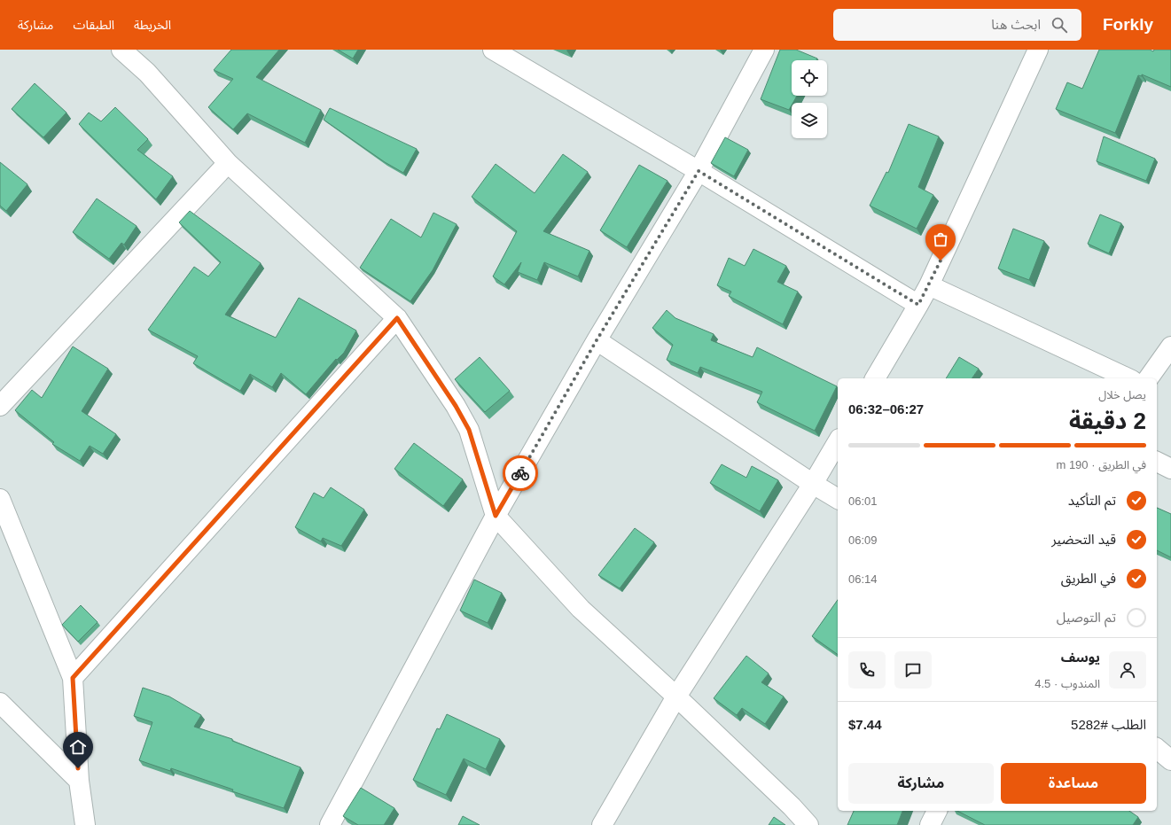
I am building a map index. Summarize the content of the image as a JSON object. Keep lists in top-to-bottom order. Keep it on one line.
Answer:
{"page":{"header":"Forkly","search":"ابحث هنا","nav":["الخريطة","الطبقات","مشاركة"],"heading":["2 دقيقة","يصل خلال","06:27–06:32"],"panel":["يوسف","المندوب · 4.5","الطلب #5282","$7.44"],"bar":"في الطريق · 190 m","list":[["تم التأكيد","06:01"],["قيد التحضير","06:09"],["في الطريق","06:14"],"تم التوصيل"],"buttons":["مساعدة","مشاركة"]}}
